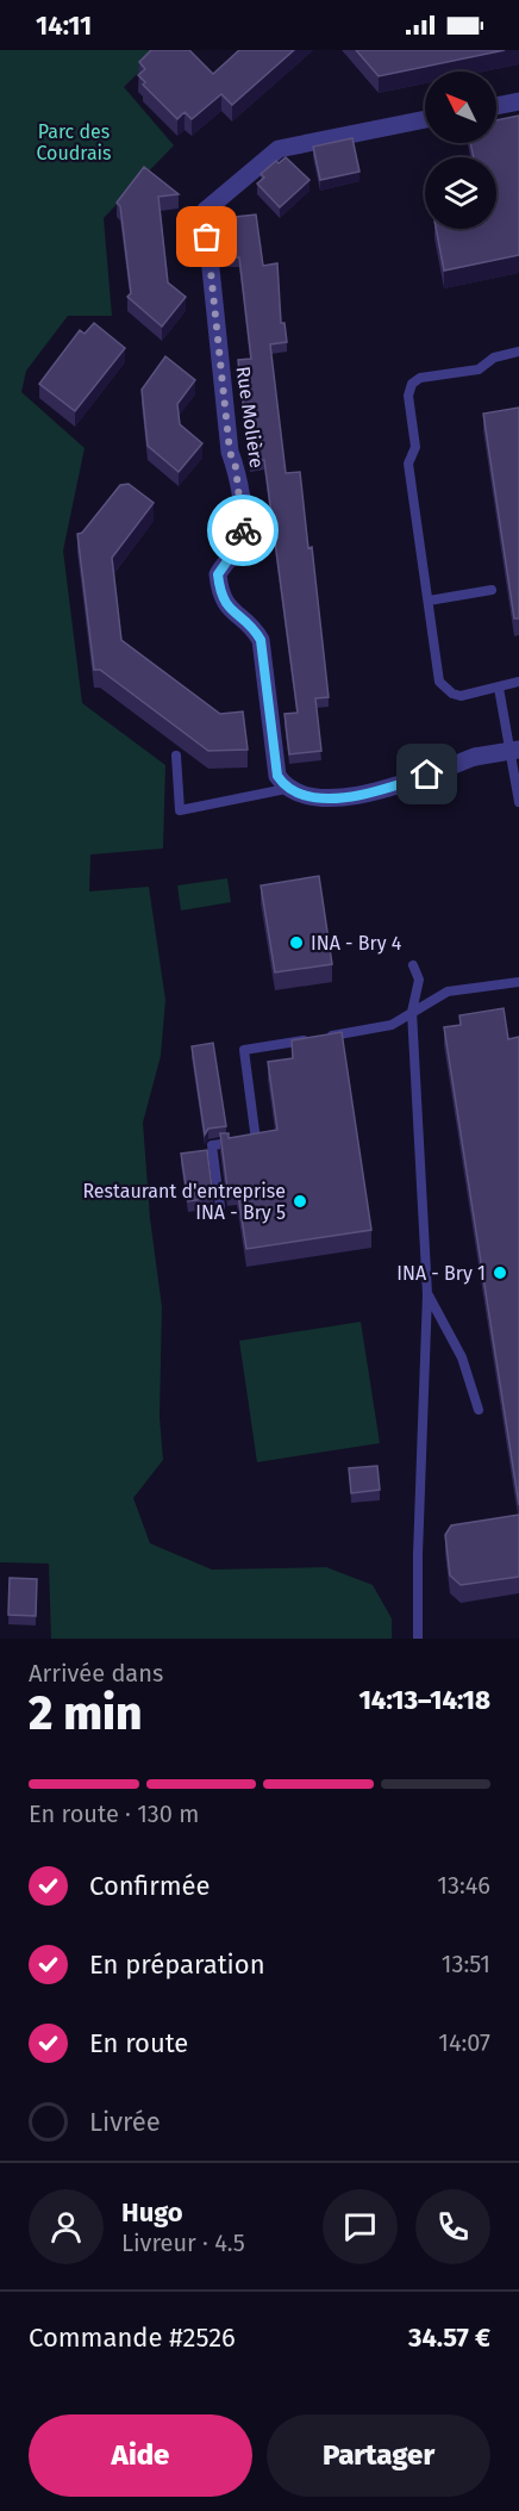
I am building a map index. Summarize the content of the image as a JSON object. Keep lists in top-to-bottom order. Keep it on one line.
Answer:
{"streets":{"street":["Rue Molière"]},"parks":["Parc des Coudrais"],"places":["INA - Bry 4","Restaurant d'entreprise INA - Bry 5","INA - Bry 1"],"north":"top left","page":{"status":"14:11","heading":["2 min","Arrivée dans","14:13–14:18"],"panel":["Hugo","Livreur · 4.5","Commande #2526","34.57 €"],"bar":"En route · 130 m","list":[["Confirmée","13:46"],["En préparation","13:51"],["En route","14:07"],"Livrée"],"buttons":["Aide","Partager"]}}
